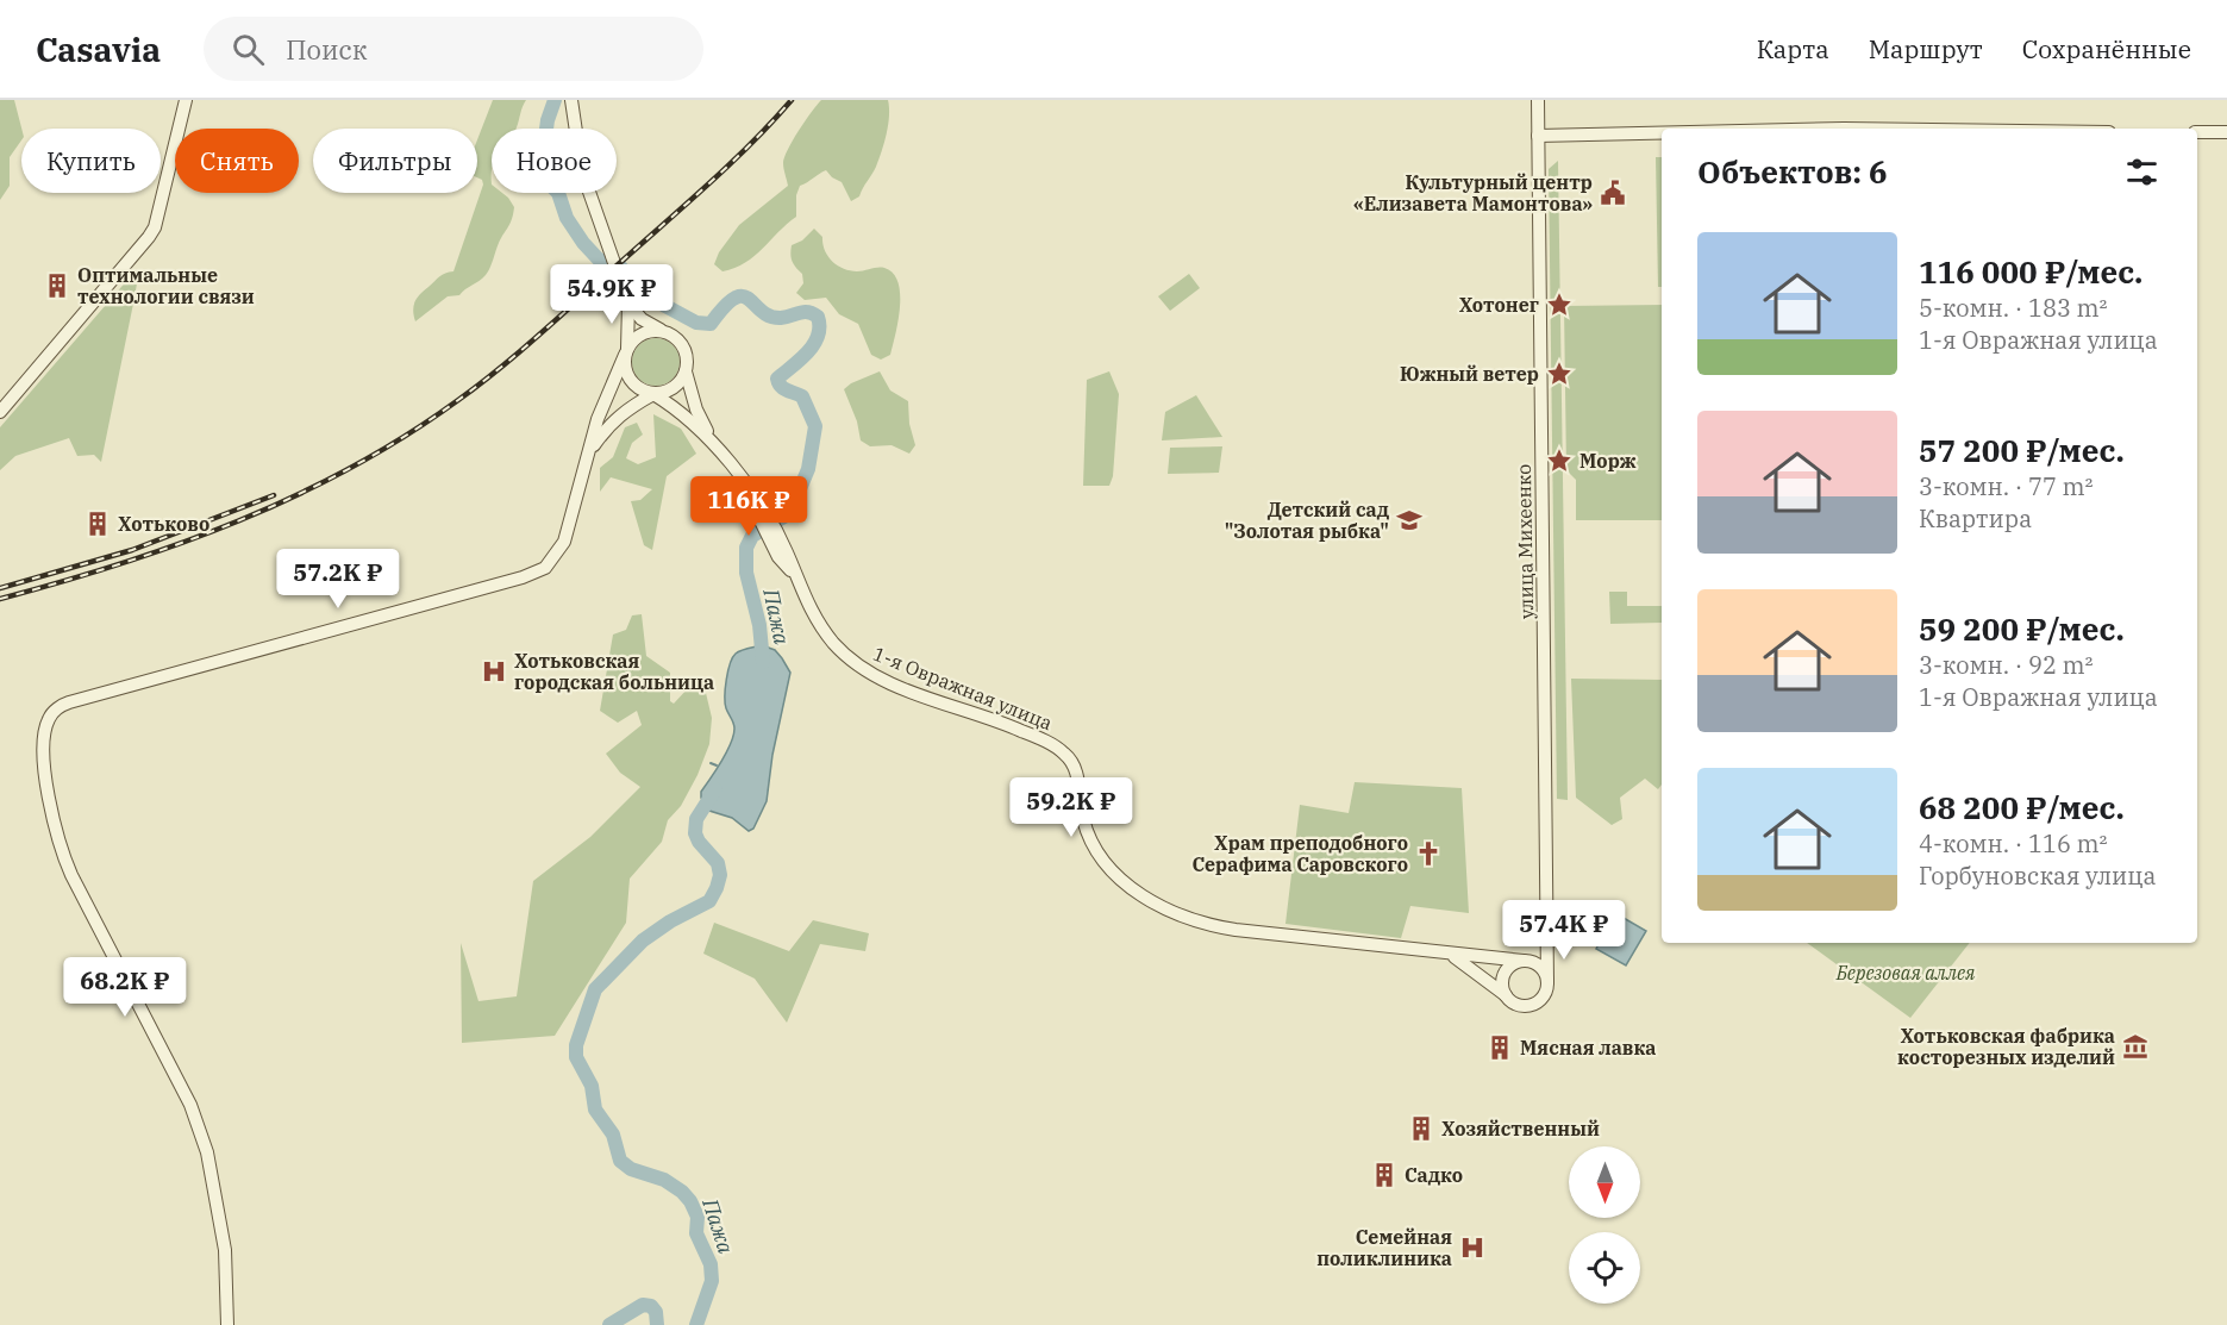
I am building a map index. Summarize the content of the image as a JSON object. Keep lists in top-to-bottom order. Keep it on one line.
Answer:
{"streets":{"street":["улица Михеенко","1-я Овражная улица"]},"water":["Пажа"],"parks":["Березовая аллея"],"places":{"public building":["Культурный центр «Елизавета Мамонтова»"],"building":["Оптимальные технологии связи","Хотьково","Мясная лавка","Хозяйственный","Садко"],"place":["Хотонег","Южный ветер","Морж"],"school or university":["Детский сад \"Золотая рыбка\""],"hospital":["Хотьковская городская больница","Семейная поликлиника"],"church":["Храм преподобного Серафима Саровского"],"museum":["Хотьковская фабрика косторезных изделий"]},"north":"bottom","page":{"header":"Casavia","search":"Поиск","nav":["Карта","Маршрут","Сохранённые"],"chip":["Купить","Снять","Фильтры","Новое"],"heading":"Объектов: 6","list":[{"name":"116 000 ₽/мес.","note":"5-комн. · 183 m² · 1-я Овражная улица"},{"name":"57 200 ₽/мес.","note":"3-комн. · 77 m² · Квартира"},{"name":"59 200 ₽/мес.","note":"3-комн. · 92 m² · 1-я Овражная улица"},{"name":"68 200 ₽/мес.","note":"4-комн. · 116 m² · Горбуновская улица"}],"price":["54.9K ₽","116K ₽","57.2K ₽","59.2K ₽","57.4K ₽","68.2K ₽"]}}
